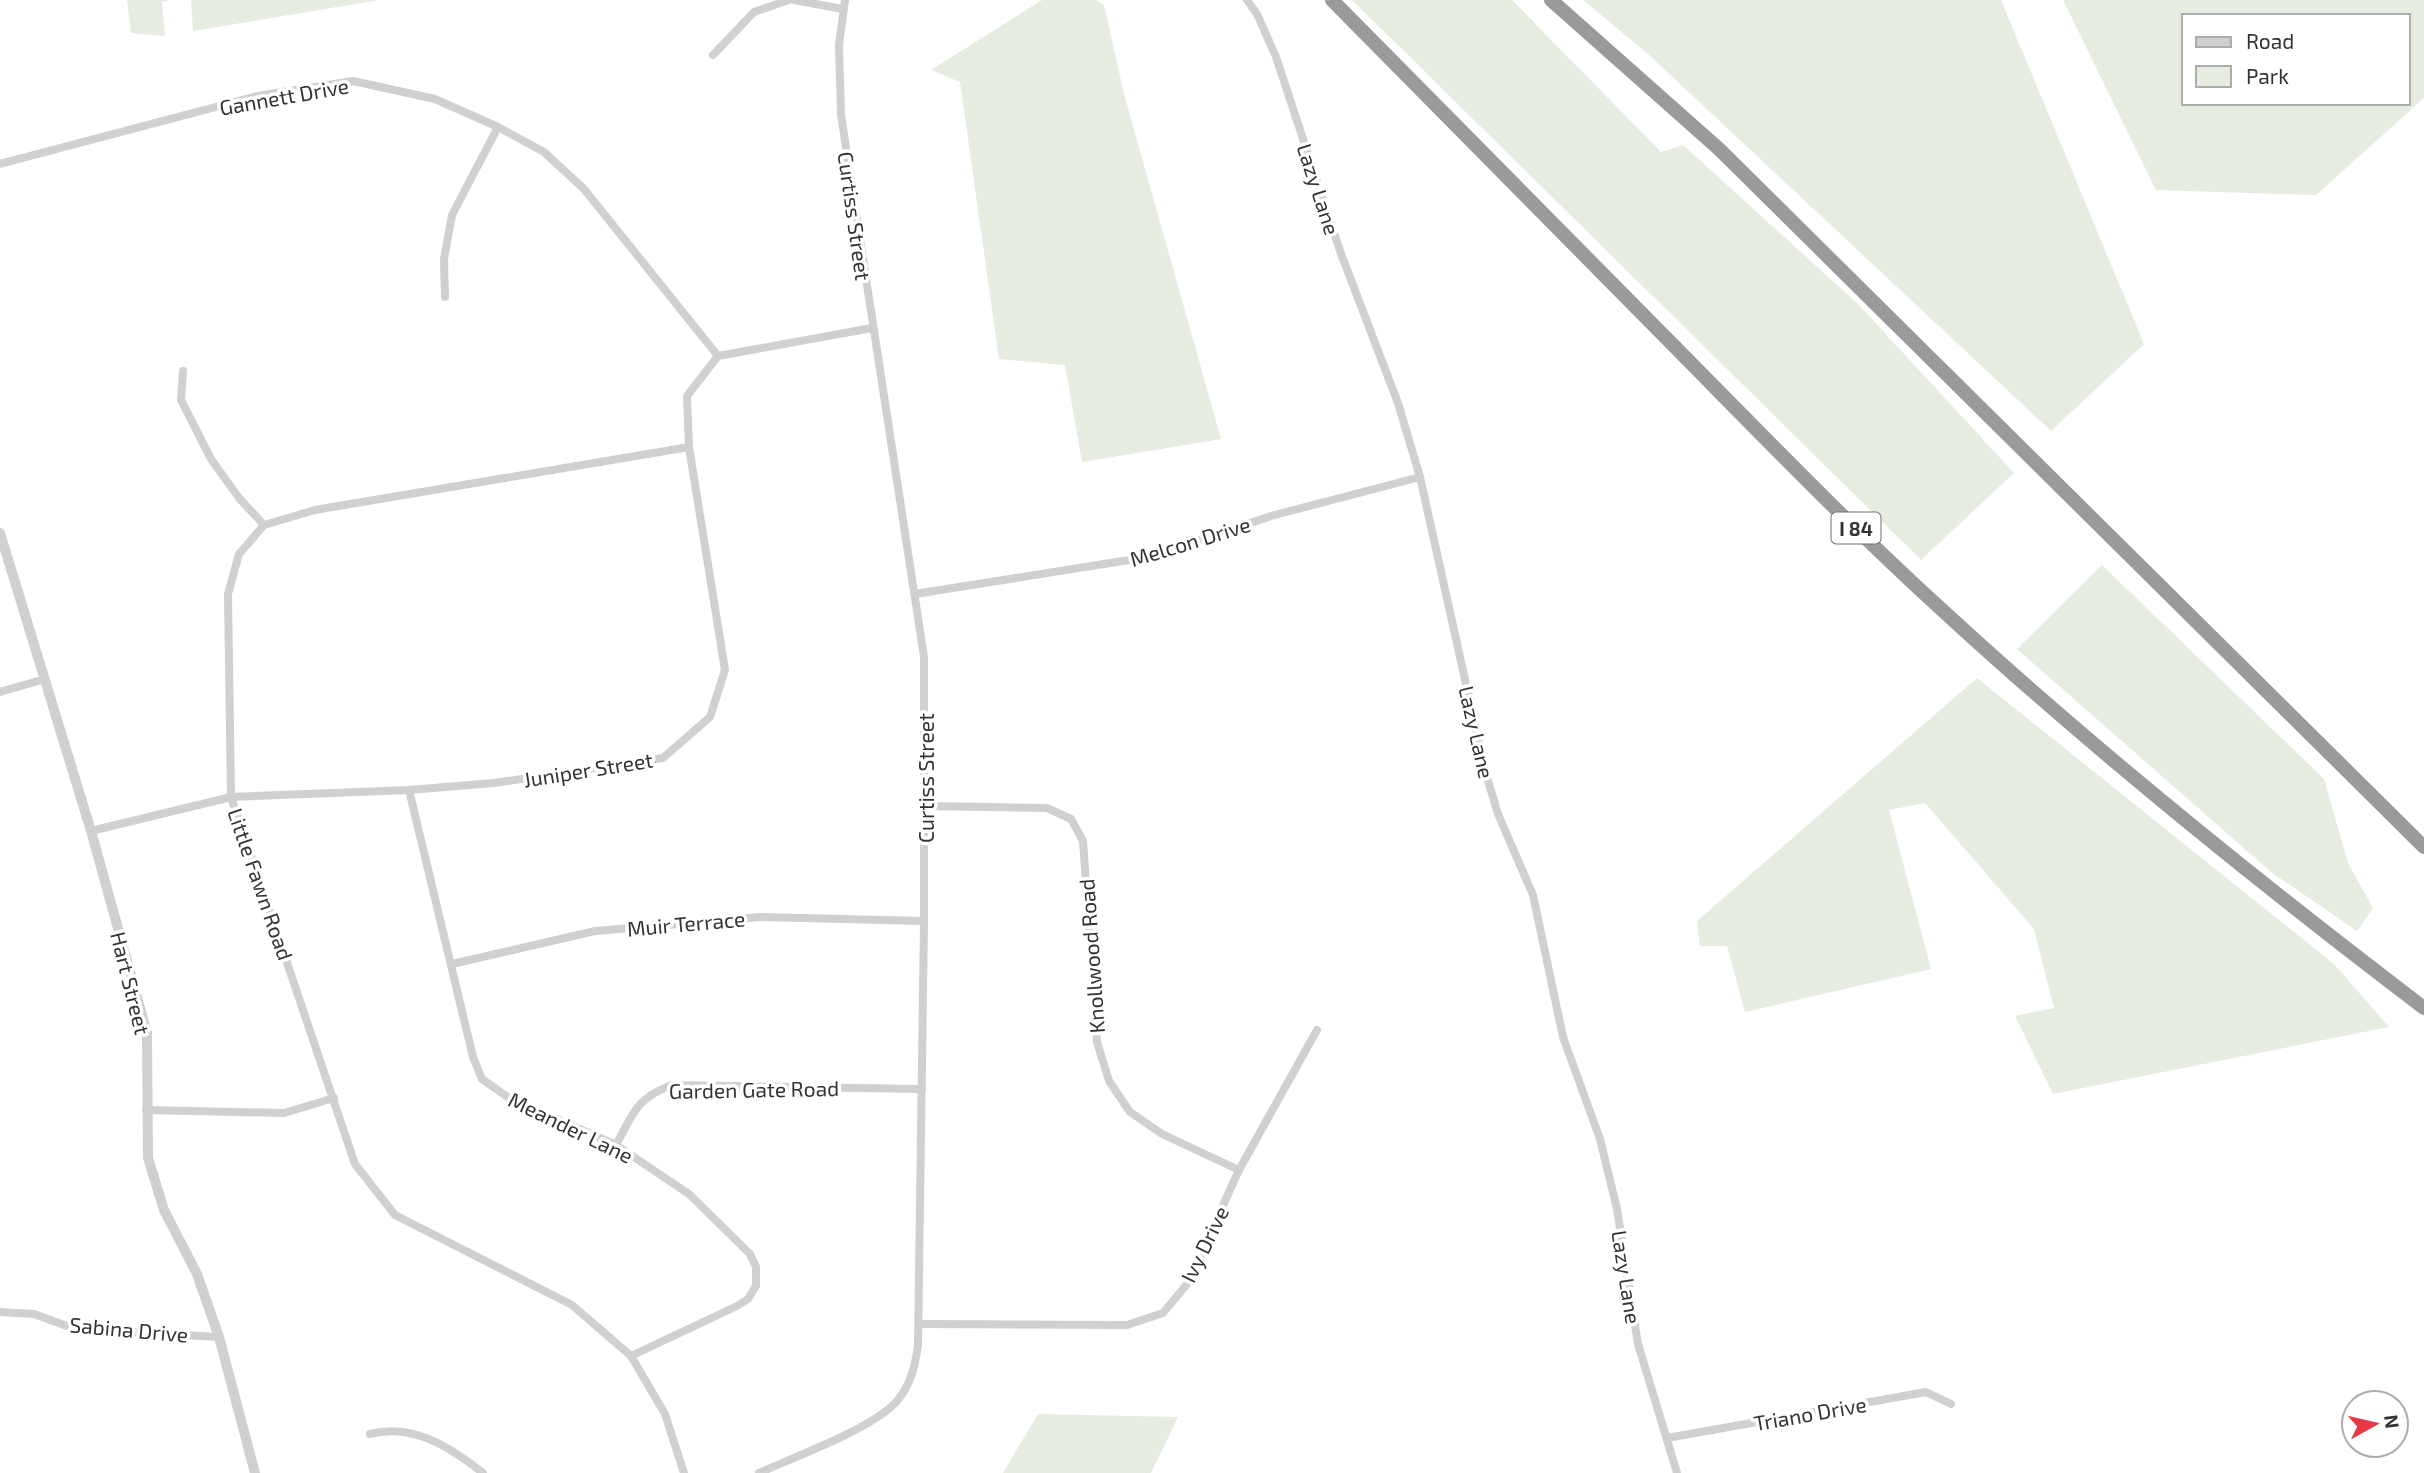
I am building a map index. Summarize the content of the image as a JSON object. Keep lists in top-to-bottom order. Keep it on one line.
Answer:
{"streets":{"highway":["I 84"],"street":["Gannett Drive","Lazy Lane","Curtiss Street","Melcon Drive","Juniper Street","Little Fawn Road","Muir Terrace","Knollwood Road","Hart Street","Garden Gate Road","Meander Lane","Ivy Drive","Sabina Drive","Triano Drive"]},"crossings":[["Gannett Drive","Juniper Street"],["Lazy Lane","Melcon Drive"],["Lazy Lane","Triano Drive"],["Curtiss Street","Melcon Drive"],["Curtiss Street","Muir Terrace"],["Curtiss Street","Knollwood Road"],["Curtiss Street","Garden Gate Road"],["Curtiss Street","Ivy Drive"],["Juniper Street","Little Fawn Road"],["Juniper Street","Hart Street"],["Juniper Street","Meander Lane"],["Little Fawn Road","Meander Lane"],["Muir Terrace","Meander Lane"],["Knollwood Road","Ivy Drive"],["Hart Street","Sabina Drive"],["Garden Gate Road","Meander Lane"]],"legend":["Road","Park"],"north":"right"}
